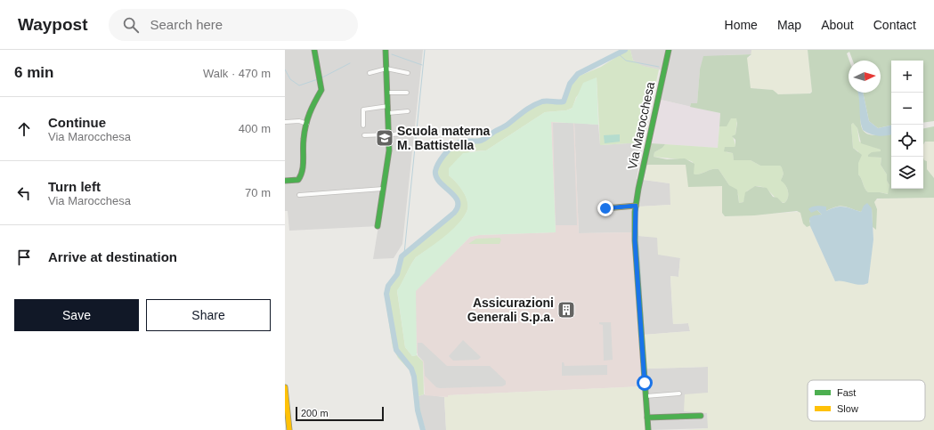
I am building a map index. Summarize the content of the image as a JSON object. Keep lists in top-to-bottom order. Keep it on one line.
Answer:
{"streets":{"street":["Via Marocchesa"]},"places":{"school or university":["Scuola materna M. Battistella"],"building":["Assicurazioni Generali S.p.a."]},"legend":["Fast","Slow"],"scale_bar":"200 m","north":"right","page":{"header":"Waypost","search":"Search here","nav":["Home","Map","About","Contact"],"heading":["6 min","Walk · 470 m"],"map_buttons":["+","−"],"list":[["Continue","Via Marocchesa","400 m"],["Turn left","Via Marocchesa","70 m"],"Arrive at destination"],"buttons":["Save","Share"],"scale":"200 m"}}
